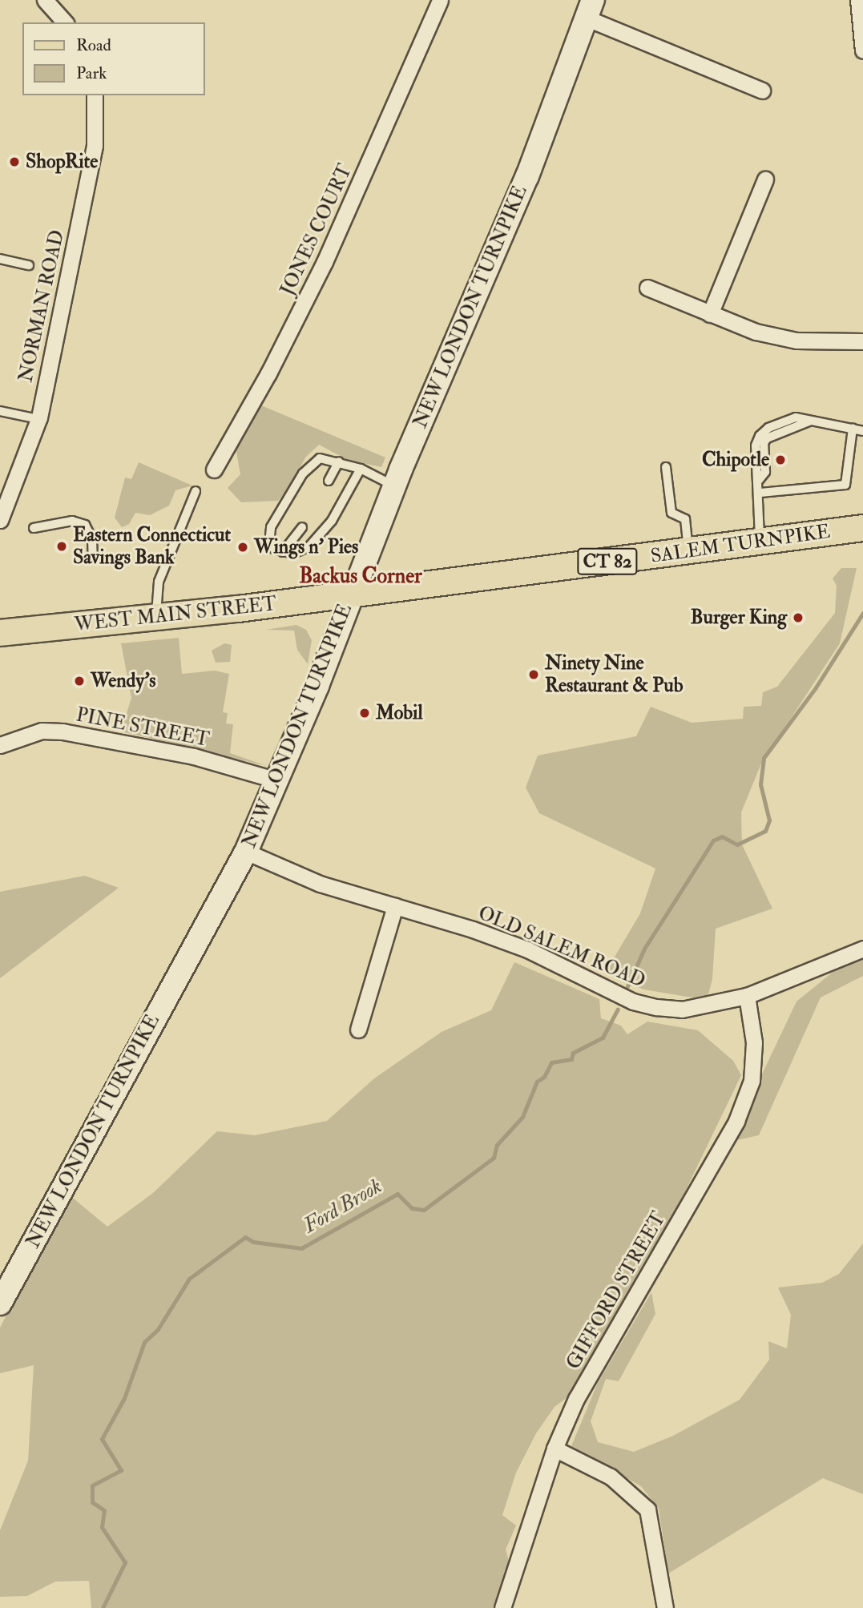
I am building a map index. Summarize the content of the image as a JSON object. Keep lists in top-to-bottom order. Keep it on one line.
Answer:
{"streets":{"main road":["NEW LONDON TURNPIKE","SALEM TURNPIKE","CT 82","WEST MAIN STREET"],"street":["JONES COURT","NORMAN ROAD","PINE STREET","OLD SALEM ROAD","GIFFORD STREET"]},"crossings":[["NEW LONDON TURNPIKE","SALEM TURNPIKE"],["NEW LONDON TURNPIKE","WEST MAIN STREET"],["NEW LONDON TURNPIKE","PINE STREET"],["NEW LONDON TURNPIKE","OLD SALEM ROAD"],["SALEM TURNPIKE","WEST MAIN STREET"],["OLD SALEM ROAD","GIFFORD STREET"]],"districts":["Backus Corner"],"water":["Ford Brook"],"places":["ShopRite","Chipotle","Eastern Connecticut Savings Bank","Wings n' Pies","Burger King","Ninety Nine Restaurant & Pub","Wendy's","Mobil"],"legend":["Road","Park"]}
